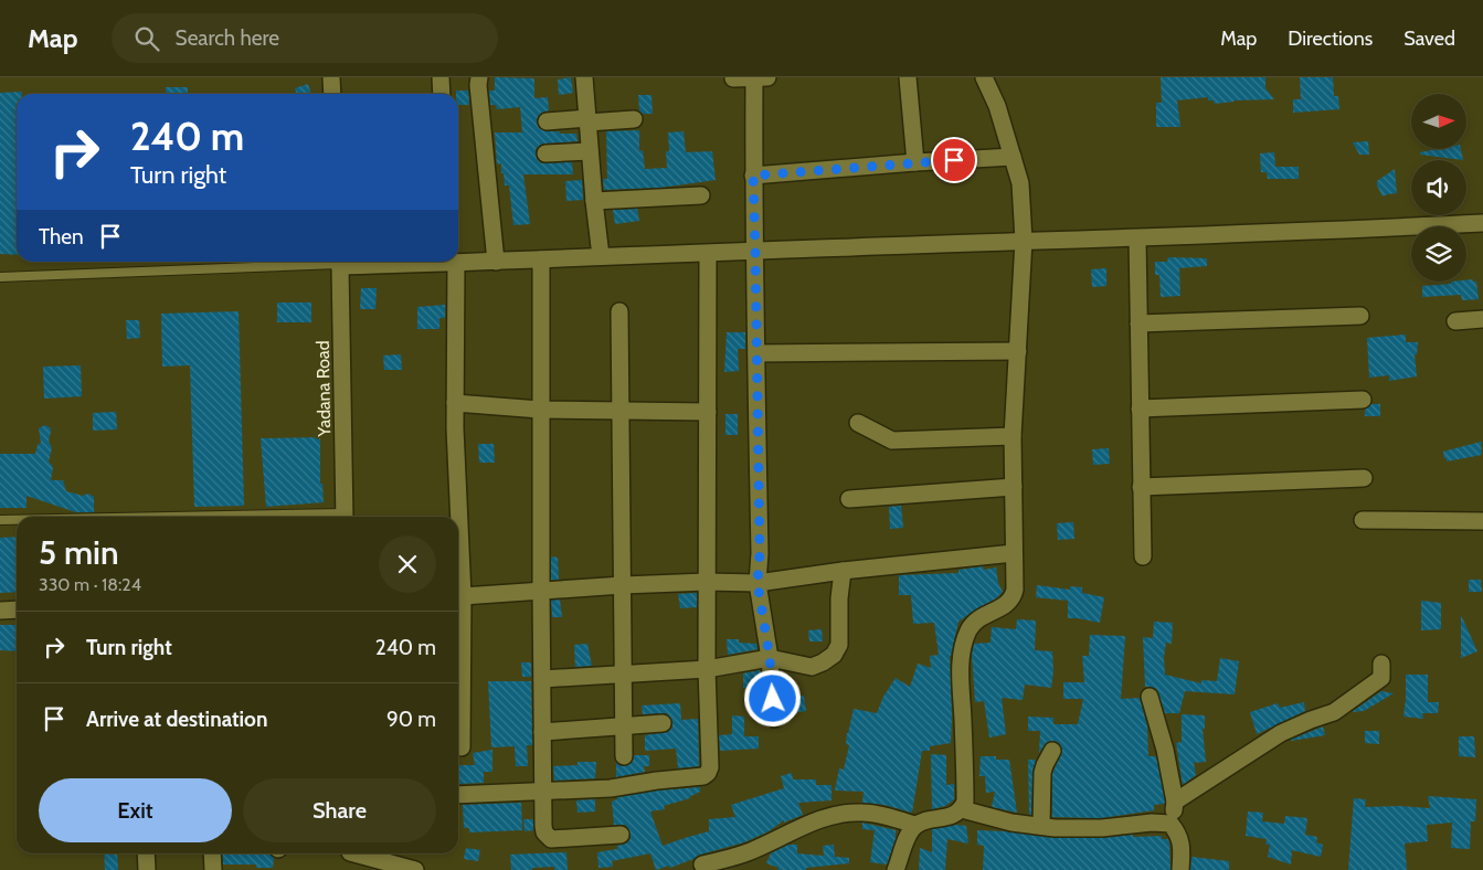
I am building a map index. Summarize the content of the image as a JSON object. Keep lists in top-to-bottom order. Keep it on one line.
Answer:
{"streets":{"street":["Yadana Road"]},"north":"right","page":{"header":"Map","search":"Search here","nav":["Map","Directions","Saved"],"turn":["240 m","Turn right"],"then":"Then","heading":["5 min","330 m · 18:24"],"list":[{"name":"Turn right","value":"240 m"},{"name":"Arrive at destination","value":"90 m"}],"buttons":["Exit","Share"]}}
